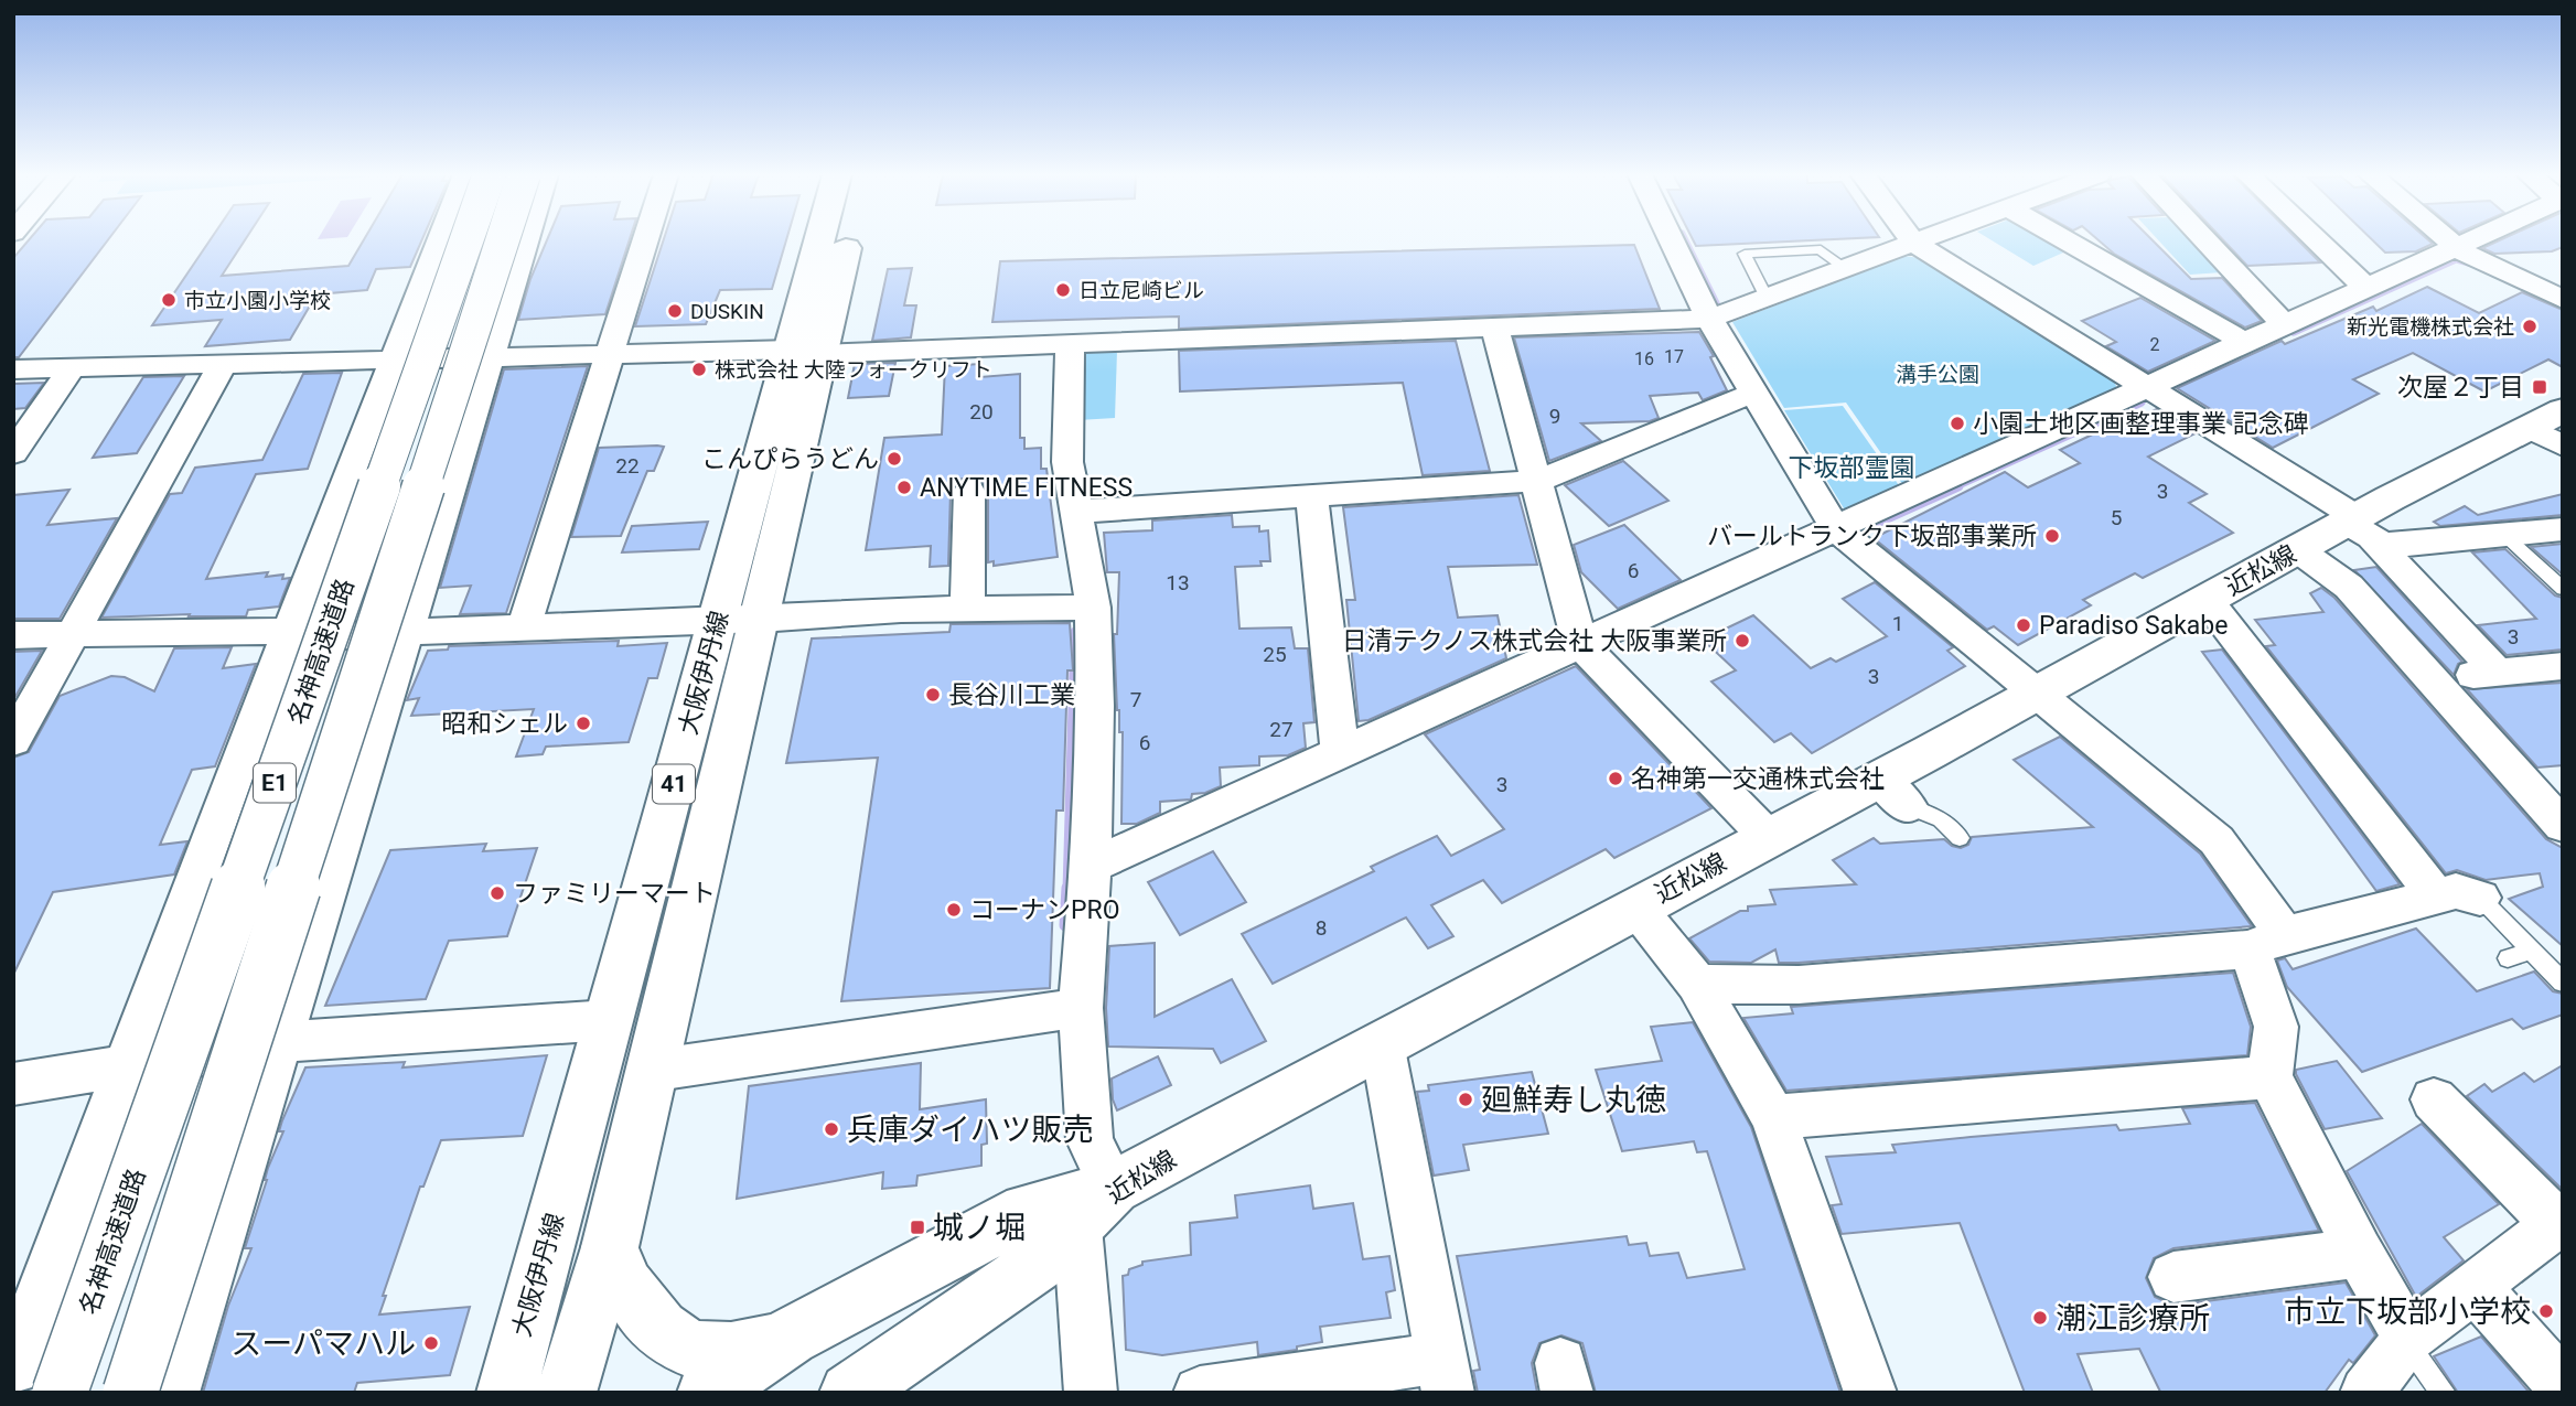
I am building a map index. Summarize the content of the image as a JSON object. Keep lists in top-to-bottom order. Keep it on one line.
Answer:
{"streets":{"main road":["近松線","名神高速道路","大阪伊丹線","E1","41"]},"parks":["溝手公園","下坂部霊園"],"places":{"other":["日立尼崎ビル","市立小園小学校","DUSKIN","新光電機株式会社","株式会社 大陸フォークリフト","小園土地区画整理事業 記念碑","こんぴらうどん","ANYTIME FITNESS","バールトランク下坂部事業所","Paradiso Sakabe","日清テクノス株式会社 大阪事業所","長谷川工業","昭和シェル","名神第一交通株式会社","ファミリーマート","コーナンPRO","廻鮮寿し丸徳","兵庫ダイハツ販売","市立下坂部小学校","潮江診療所","スーパマハル"],"transit":["次屋２丁目","城ノ堀"]},"house_numbers":["2","17","16","20","9","22","3","5","6","13","1","3","25","3","7","27","6","3","8"]}
